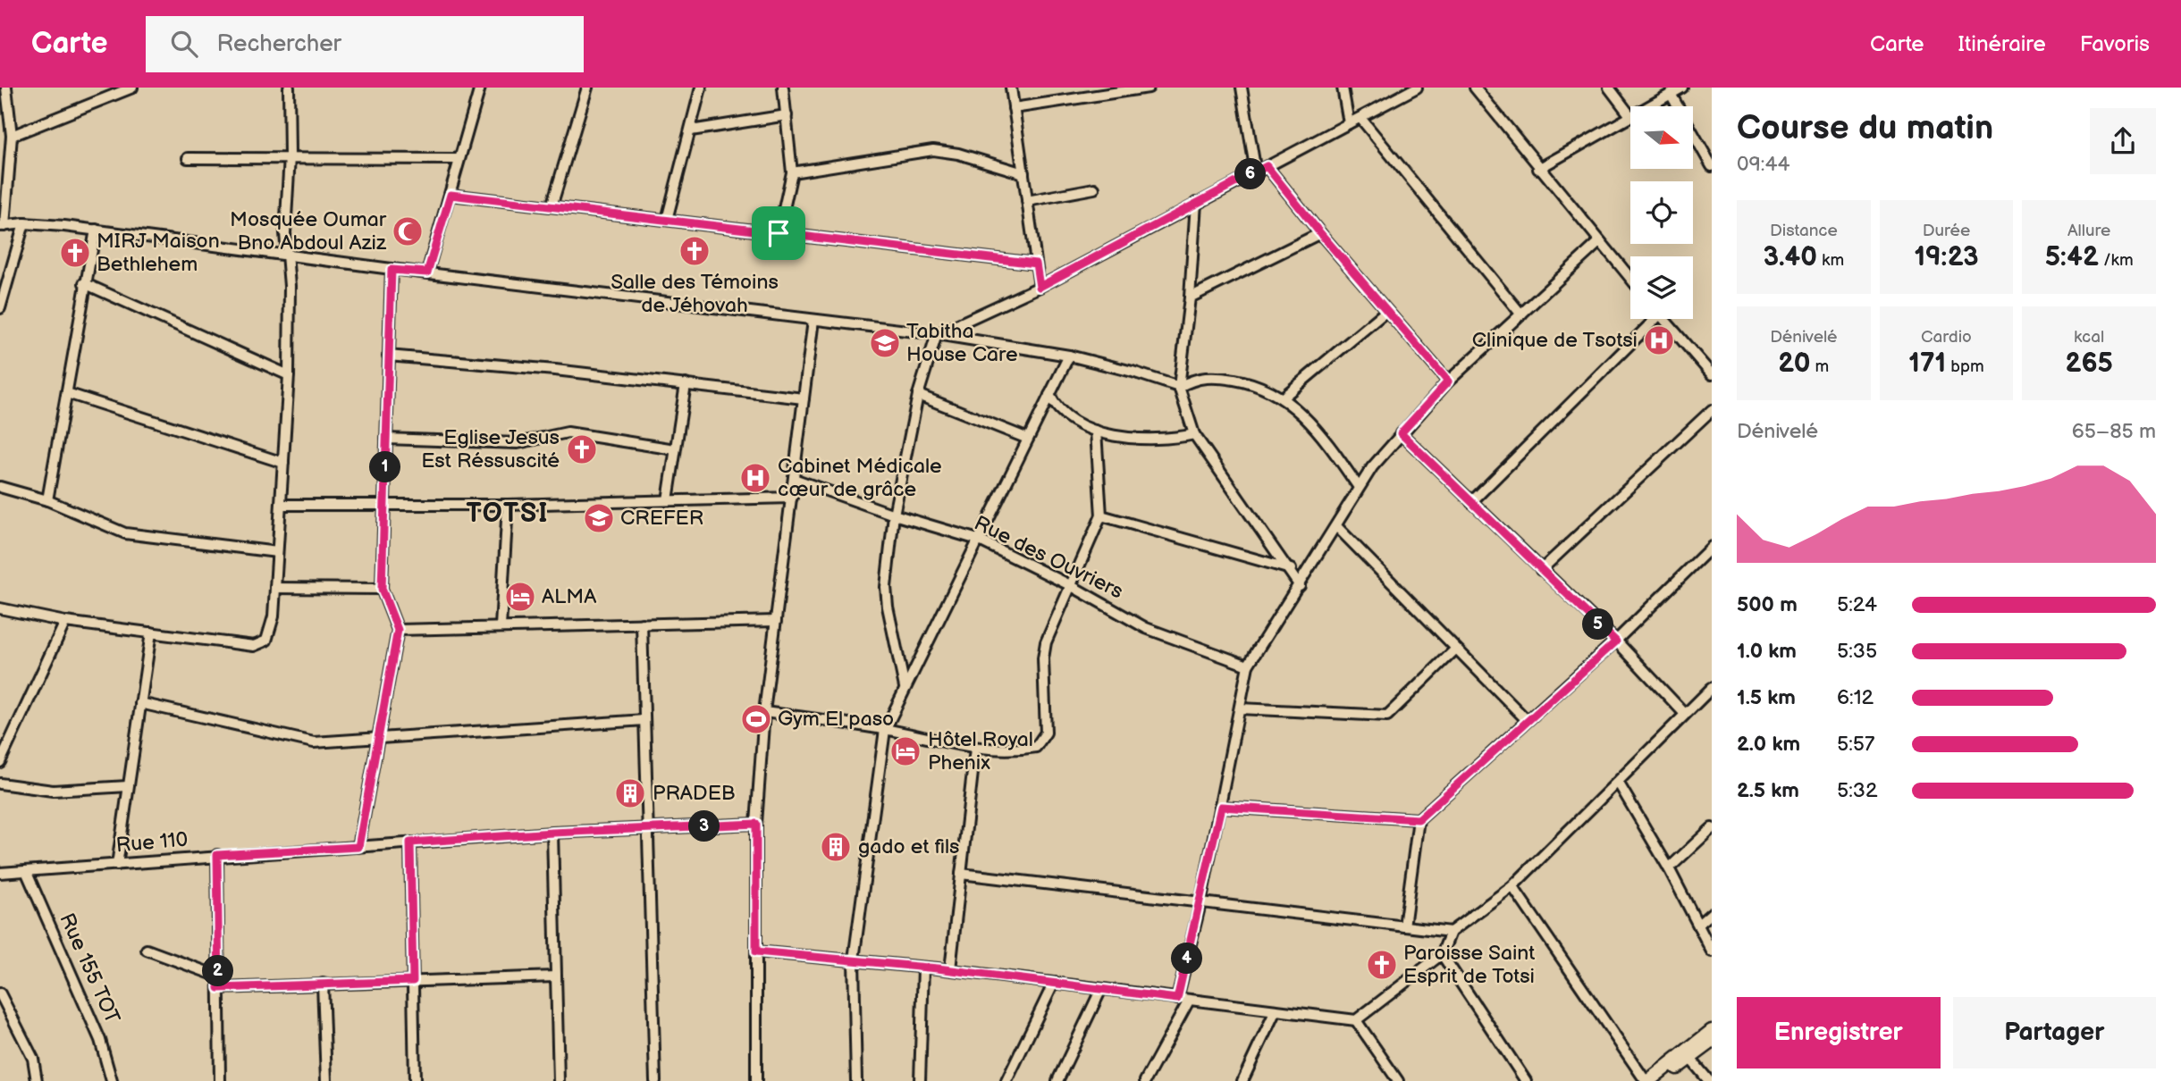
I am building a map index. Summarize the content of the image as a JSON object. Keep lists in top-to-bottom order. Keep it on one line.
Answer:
{"streets":{"street":["Rue des Ouvriers","Rue 110","Rue 155 TOT"]},"crossings":[["Rue 110","Rue 155 TOT"]],"districts":["TOTSI"],"places":{"mosque":["Mosquée Oumar Bno Abdoul Aziz"],"church":["Salle des Témoins de Jéhovah","MIRJ Maison Bethlehem","Eglise Jesus Est Réssuscité","Paroisse Saint Esprit de Totsi"],"hospital":["Clinique de Tsotsi","Cabinet Médicale cœur de grâce"],"school or university":["Tabitha House Care","CREFER"],"hotel":["ALMA","Hôtel Royal Phenix"],"sports":["Gym El paso"],"building":["PRADEB","gado et fils"]},"north":"right","page":{"header":"Carte","search":"Rechercher","nav":["Carte","Itinéraire","Favoris"],"heading":["Course du matin","09:44"],"pins":["6","1","5","3","4","2"],"stats":[["Distance","3.40 km"],["Durée","19:23"],["Allure","5:42 /km"],["Dénivelé","20 m"],["Cardio","171 bpm"],["kcal","265"]],"chart":["Dénivelé","65–85 m"],"list":[{"name":"500 m","note":"5:24"},{"name":"1.0 km","note":"5:35"},{"name":"1.5 km","note":"6:12"},{"name":"2.0 km","note":"5:57"},{"name":"2.5 km","note":"5:32"}],"buttons":["Enregistrer","Partager"]}}
